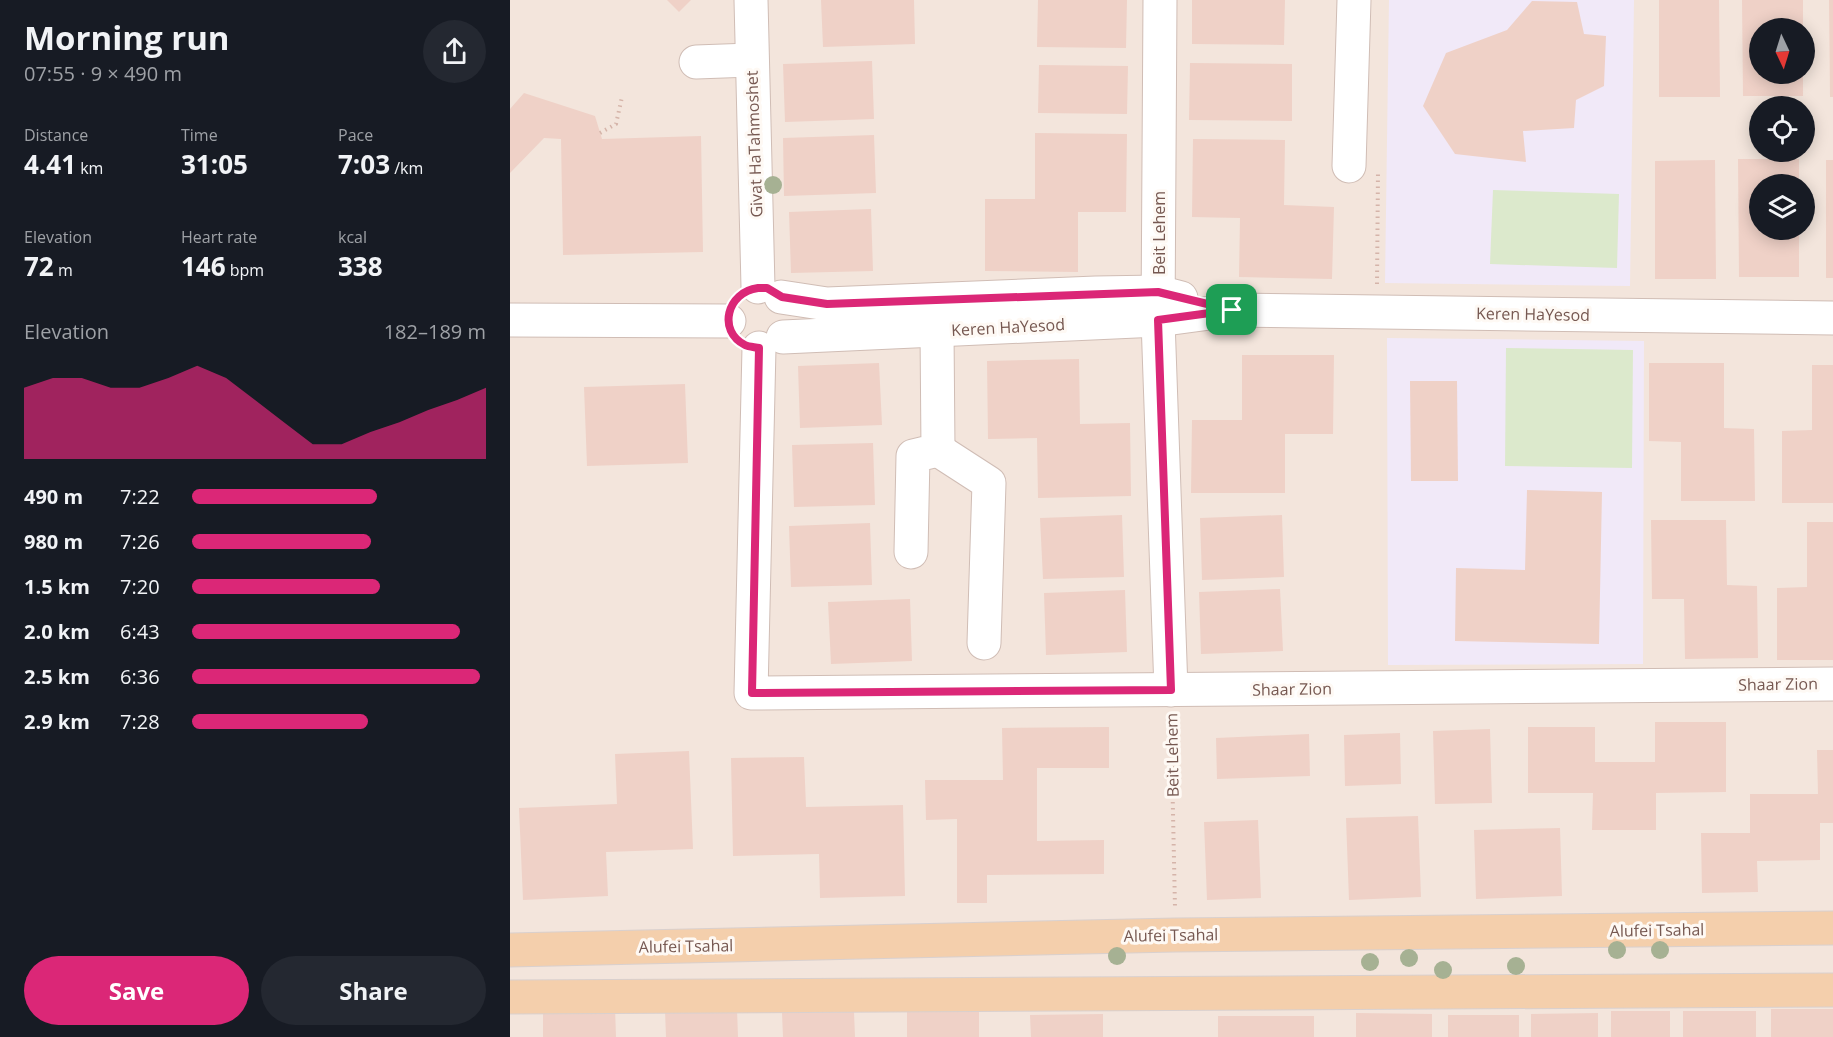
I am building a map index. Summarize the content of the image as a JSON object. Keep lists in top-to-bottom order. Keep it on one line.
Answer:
{"streets":{"main road":["Alufei Tsahal"],"street":["Givat HaTahmoshet","Beit Lehem","Keren HaYesod","Shaar Zion"]},"crossings":[["Givat HaTahmoshet","Keren HaYesod"],["Givat HaTahmoshet","Shaar Zion"],["Beit Lehem","Keren HaYesod"],["Beit Lehem","Shaar Zion"],["Beit Lehem","Alufei Tsahal"],["Keren HaYesod","Shaar Zion"]],"north":"bottom","page":{"heading":["Morning run","07:55 · 9 × 490 m"],"stats":[["Distance","4.41 km"],["Time","31:05"],["Pace","7:03 /km"],["Elevation","72 m"],["Heart rate","146 bpm"],["kcal","338"]],"chart":["Elevation","182–189 m"],"list":[{"name":"490 m","note":"7:22"},{"name":"980 m","note":"7:26"},{"name":"1.5 km","note":"7:20"},{"name":"2.0 km","note":"6:43"},{"name":"2.5 km","note":"6:36"},{"name":"2.9 km","note":"7:28"}],"buttons":["Save","Share"]}}
